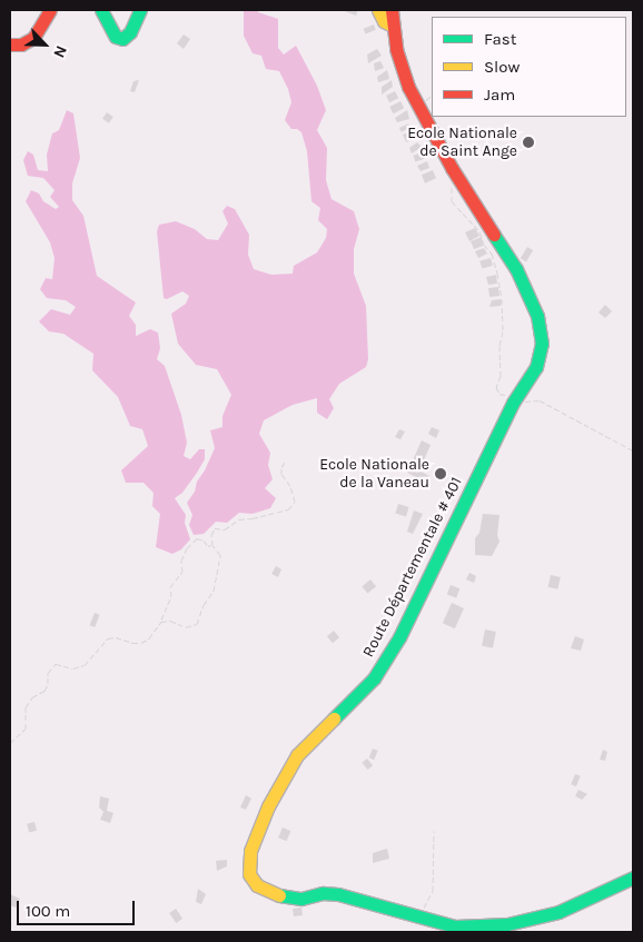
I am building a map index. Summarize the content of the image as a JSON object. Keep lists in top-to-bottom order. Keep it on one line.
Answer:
{"streets":{"main road":["Route Départementale # 401"]},"places":["Ecole Nationale de Saint Ange","Ecole Nationale de la Vaneau"],"legend":["Fast","Slow","Jam"],"scale_bar":"100 m","north":"bottom right"}
